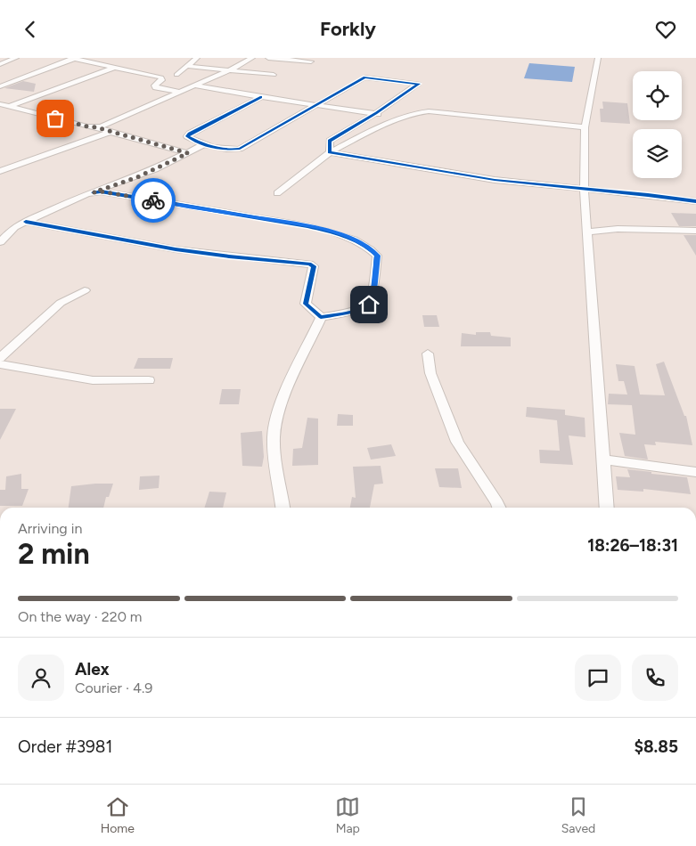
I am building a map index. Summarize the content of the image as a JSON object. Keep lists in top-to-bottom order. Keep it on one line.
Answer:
{"page":{"header":"Forkly","heading":["2 min","Arriving in","18:26–18:31"],"panel":["Alex","Courier · 4.9","Order #3981","$8.85"],"bar":"On the way · 220 m","tabs":["Home","Map","Saved"]}}
